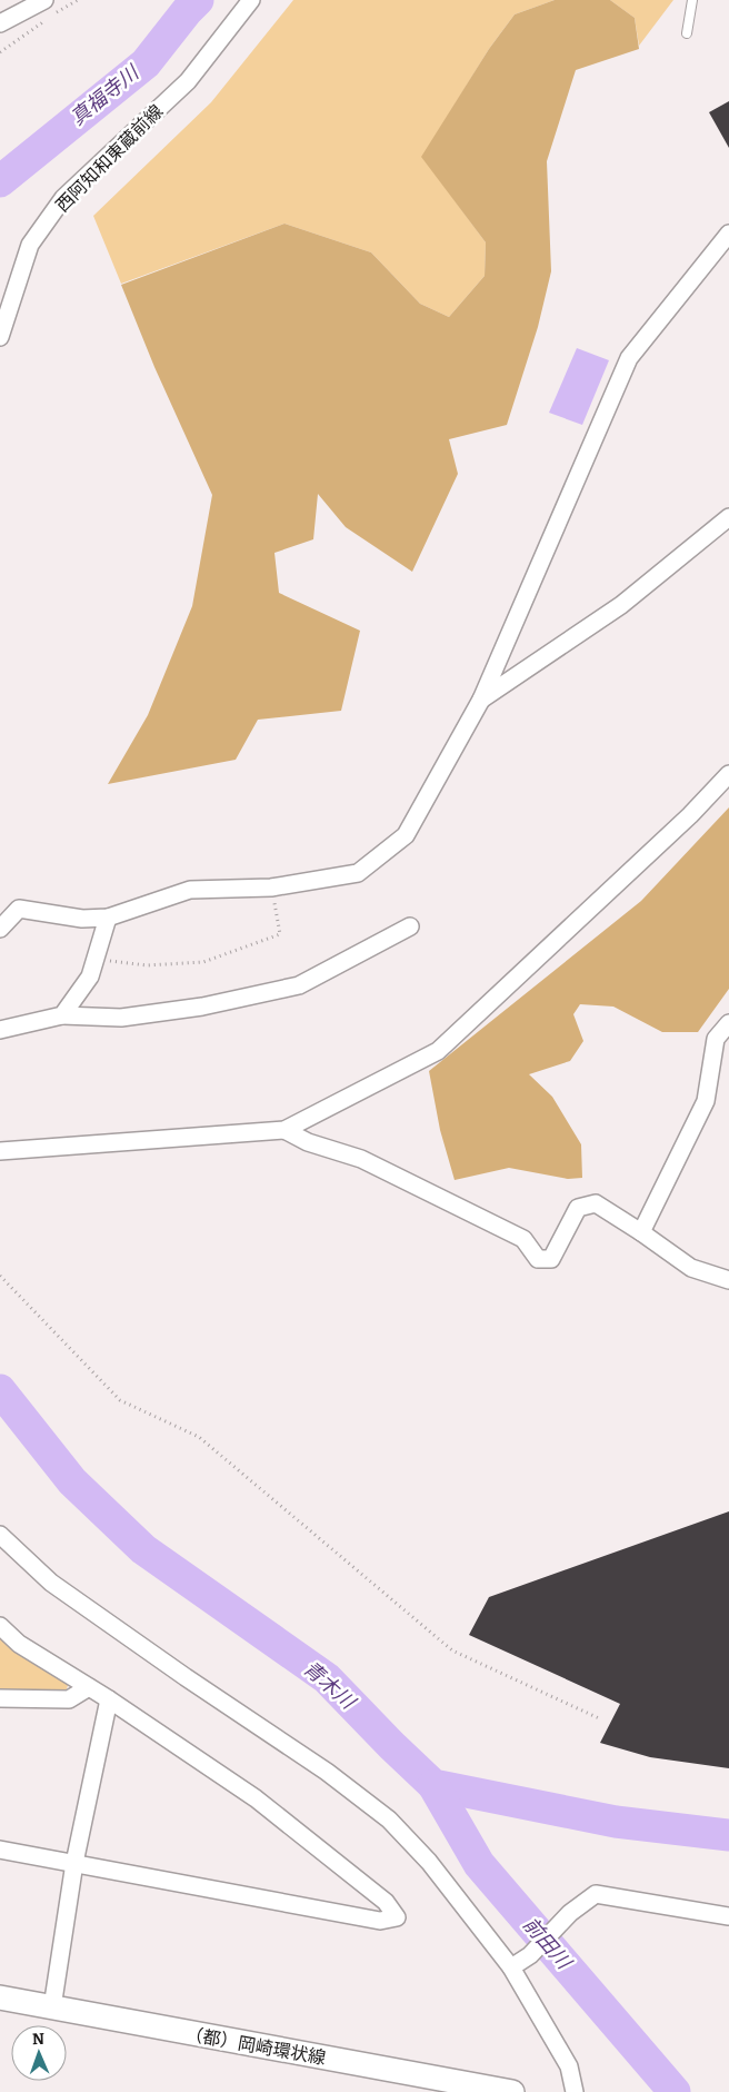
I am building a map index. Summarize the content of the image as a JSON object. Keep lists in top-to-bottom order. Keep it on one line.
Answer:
{"streets":{"street":["西阿知和東蔵前線","（都）岡崎環状線"]},"water":["真福寺川","青木川","前田川"],"north":"top"}
